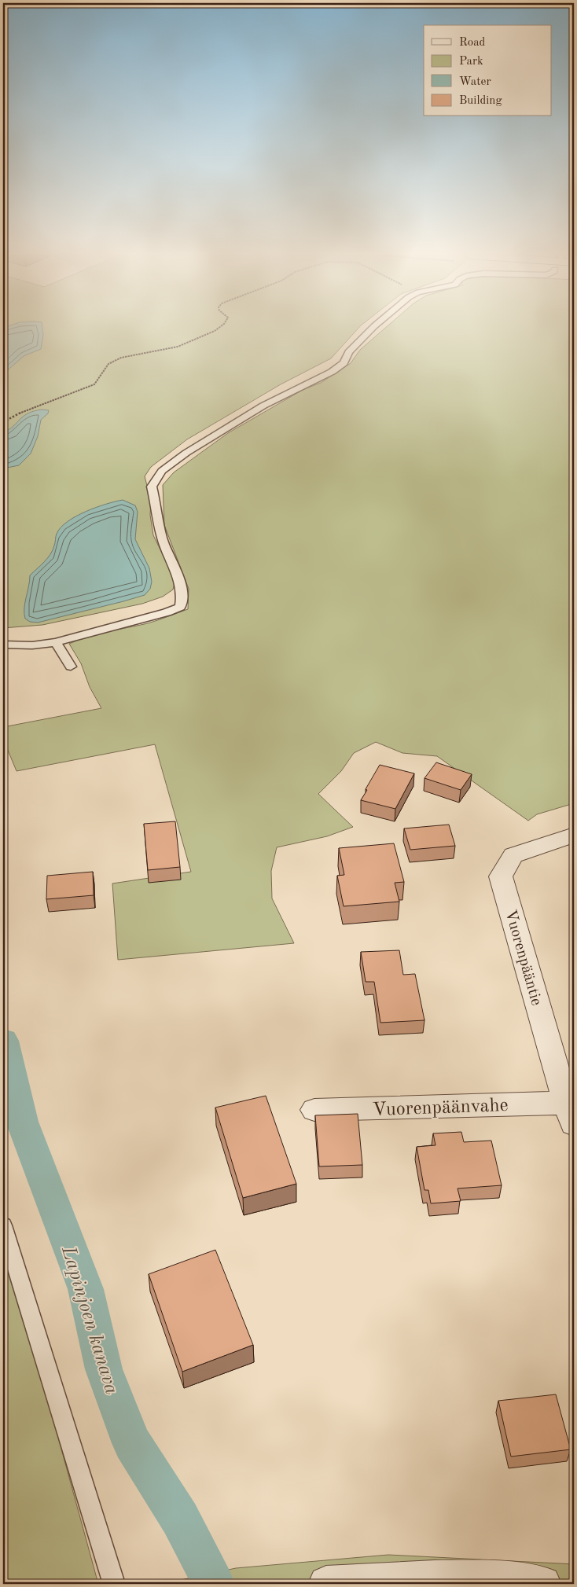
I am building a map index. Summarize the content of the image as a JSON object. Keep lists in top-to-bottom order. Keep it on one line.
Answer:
{"streets":{"street":["Vuorenpääntie","Vuorenpäänvahe"]},"crossings":[["Vuorenpääntie","Vuorenpäänvahe"]],"water":["Lapinjoen kanava"],"legend":["Road","Park","Water","Building"]}
